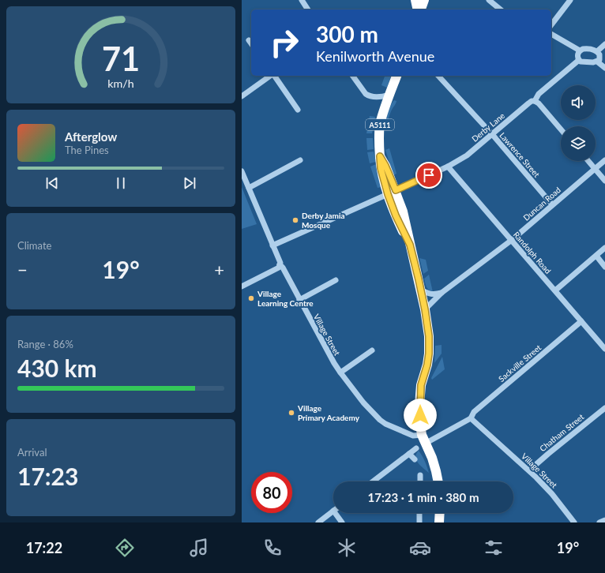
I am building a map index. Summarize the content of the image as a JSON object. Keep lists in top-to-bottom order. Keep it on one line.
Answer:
{"streets":{"highway":["A5111"],"street":["Derby Lane","Lawrence Street","Duncan Road","Randolph Road","Village Street","Sackville Street","Chatham Street"]},"crossings":[["A5111","Derby Lane"],["A5111","Duncan Road"],["A5111","Village Street"],["Derby Lane","Lawrence Street"],["Derby Lane","Randolph Road"],["Derby Lane","Village Street"],["Lawrence Street","Duncan Road"],["Duncan Road","Randolph Road"],["Randolph Road","Sackville Street"],["Village Street","Sackville Street"],["Village Street","Chatham Street"]],"places":["Derby Jamia Mosque","Village Learning Centre","Village Primary Academy"],"page":{"turn":["300 m","Kenilworth Avenue"],"song":["Afterglow","The Pines"],"tile":["Climate",["Range · 86%","430 km"],["Arrival","17:23"]],"heat":["−","19°","+"],"limit":"80","trip":"17:23 · 1 min · 380 m","tabs":["17:22","19°"],"gauge":["71","km/h"]}}
